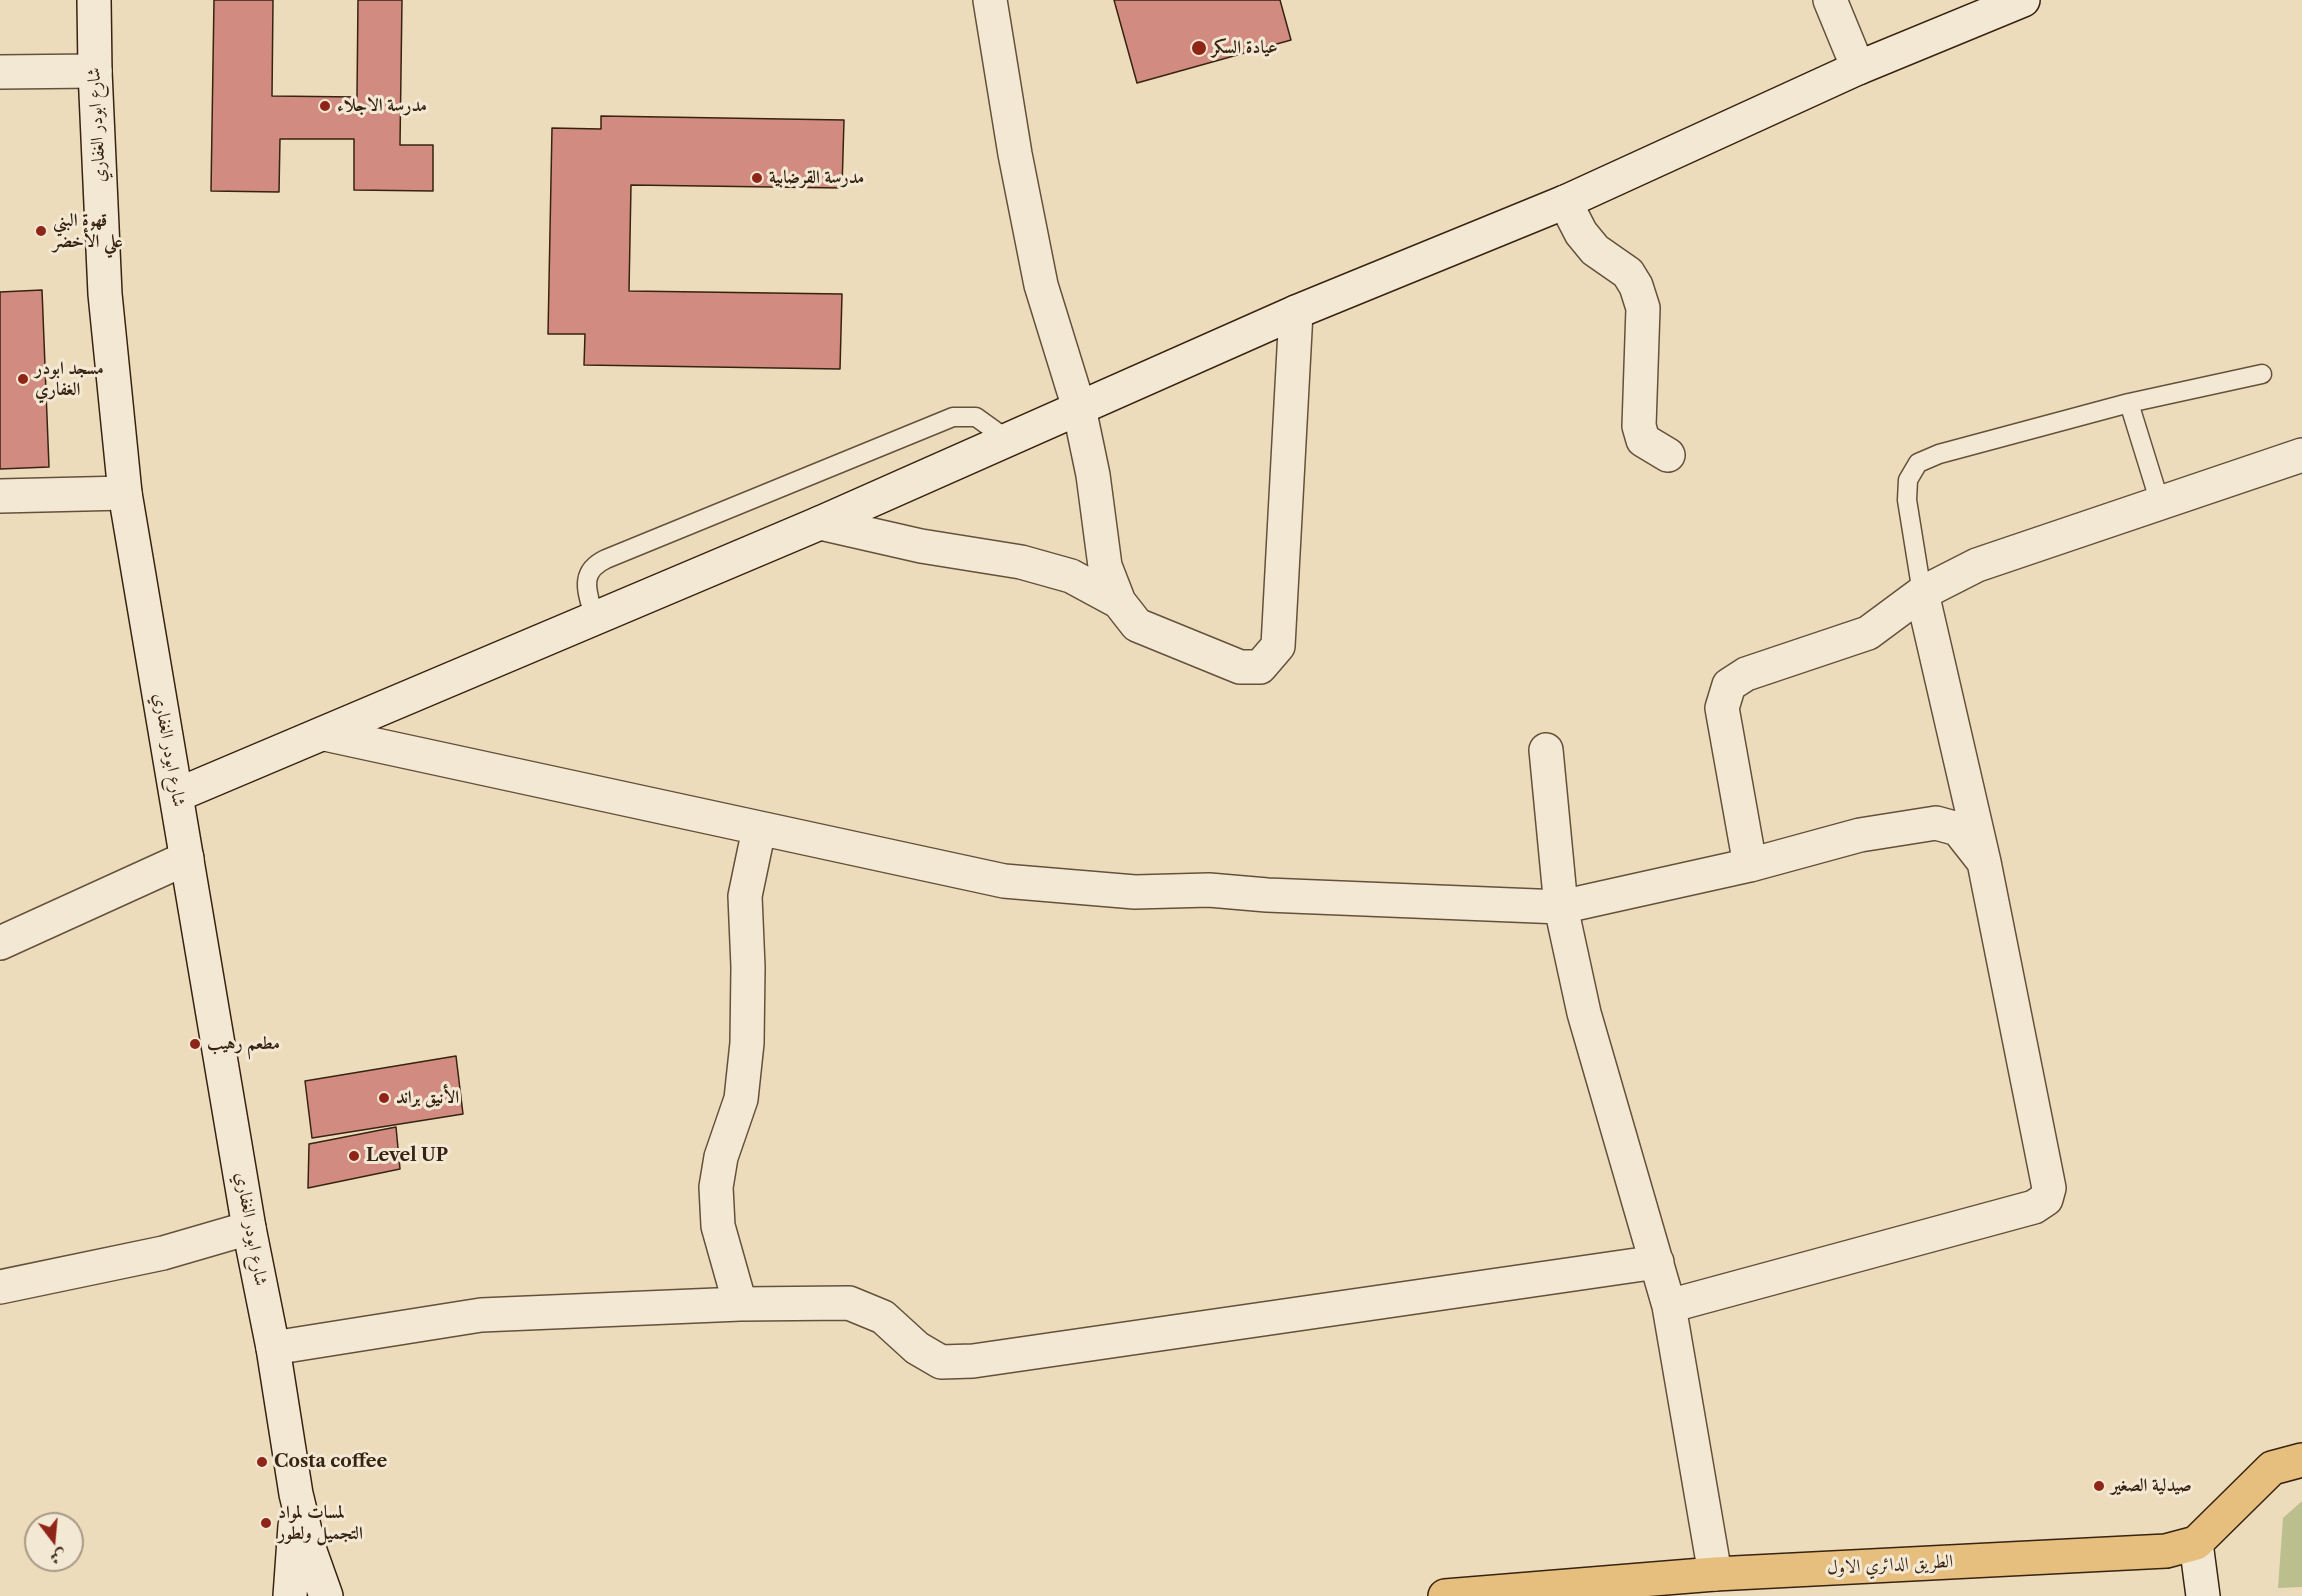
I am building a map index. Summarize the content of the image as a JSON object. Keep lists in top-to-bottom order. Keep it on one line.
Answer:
{"streets":{"main road":["الطريق الدائري الاول"],"street":["شارع ابودر الغفاري"]},"places":["عيادة السكر","مدرسة الاجلاء","مدرسة القرضابية","قهوة البني علي الأخضر","مسجد ابودر الغفاري","مطعم رهيب","الأنيق براند","Level UP","Costa coffee","صيدلية الصغير","لمسات لمواد التجميل ولطور"],"north":"bottom"}
